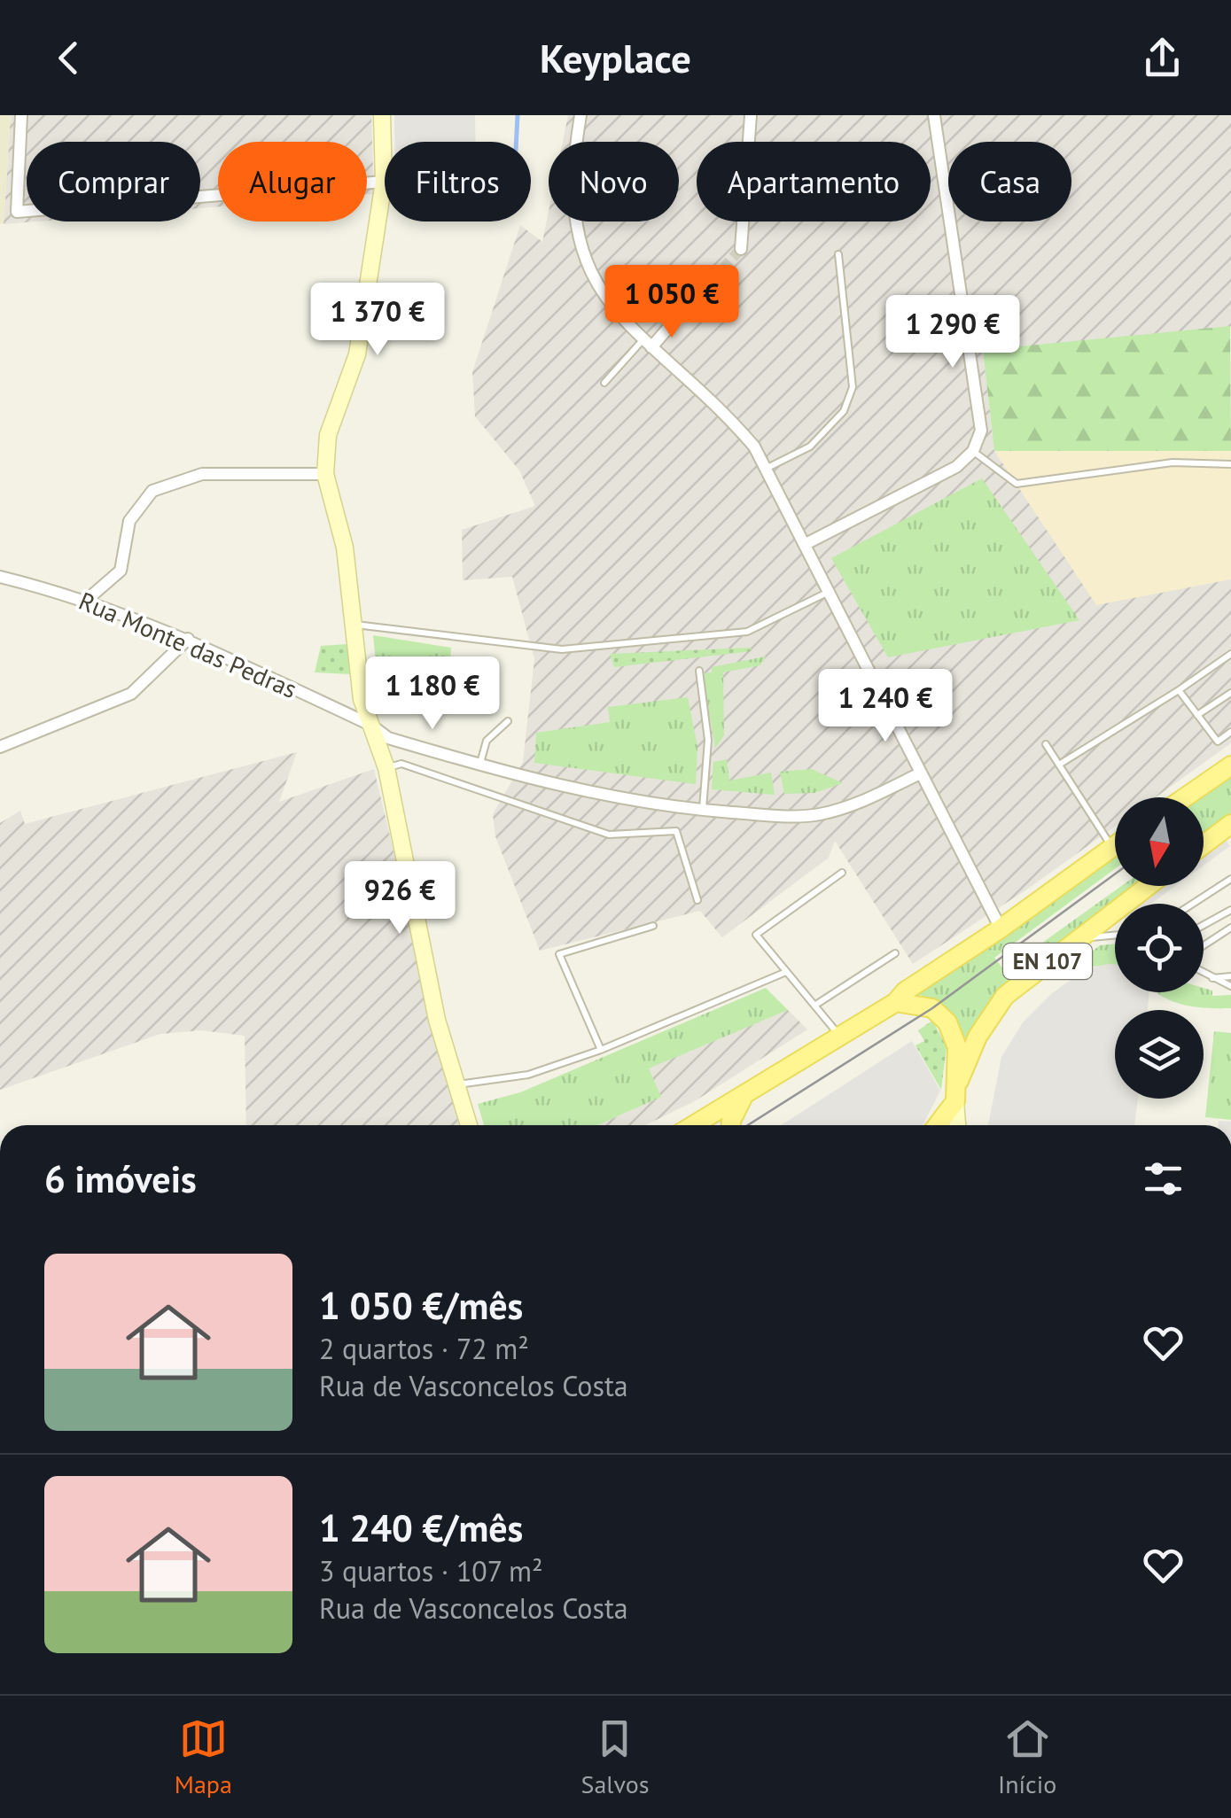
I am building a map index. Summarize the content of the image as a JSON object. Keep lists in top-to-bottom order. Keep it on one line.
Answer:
{"streets":{"main road":["EN 107"],"street":["Rua Monte das Pedras"]},"north":"bottom","page":{"header":"Keyplace","chip":["Comprar","Alugar","Filtros","Novo","Apartamento","Casa"],"price":["1 050 €","1 370 €","1 290 €","1 180 €","1 240 €","926 €"],"heading":"6 imóveis","list":[{"name":"1 050 €/mês","note":"2 quartos · 72 m² · Rua de Vasconcelos Costa"},{"name":"1 240 €/mês","note":"3 quartos · 107 m² · Rua de Vasconcelos Costa"}],"tabs":["Mapa","Salvos","Início"]}}
